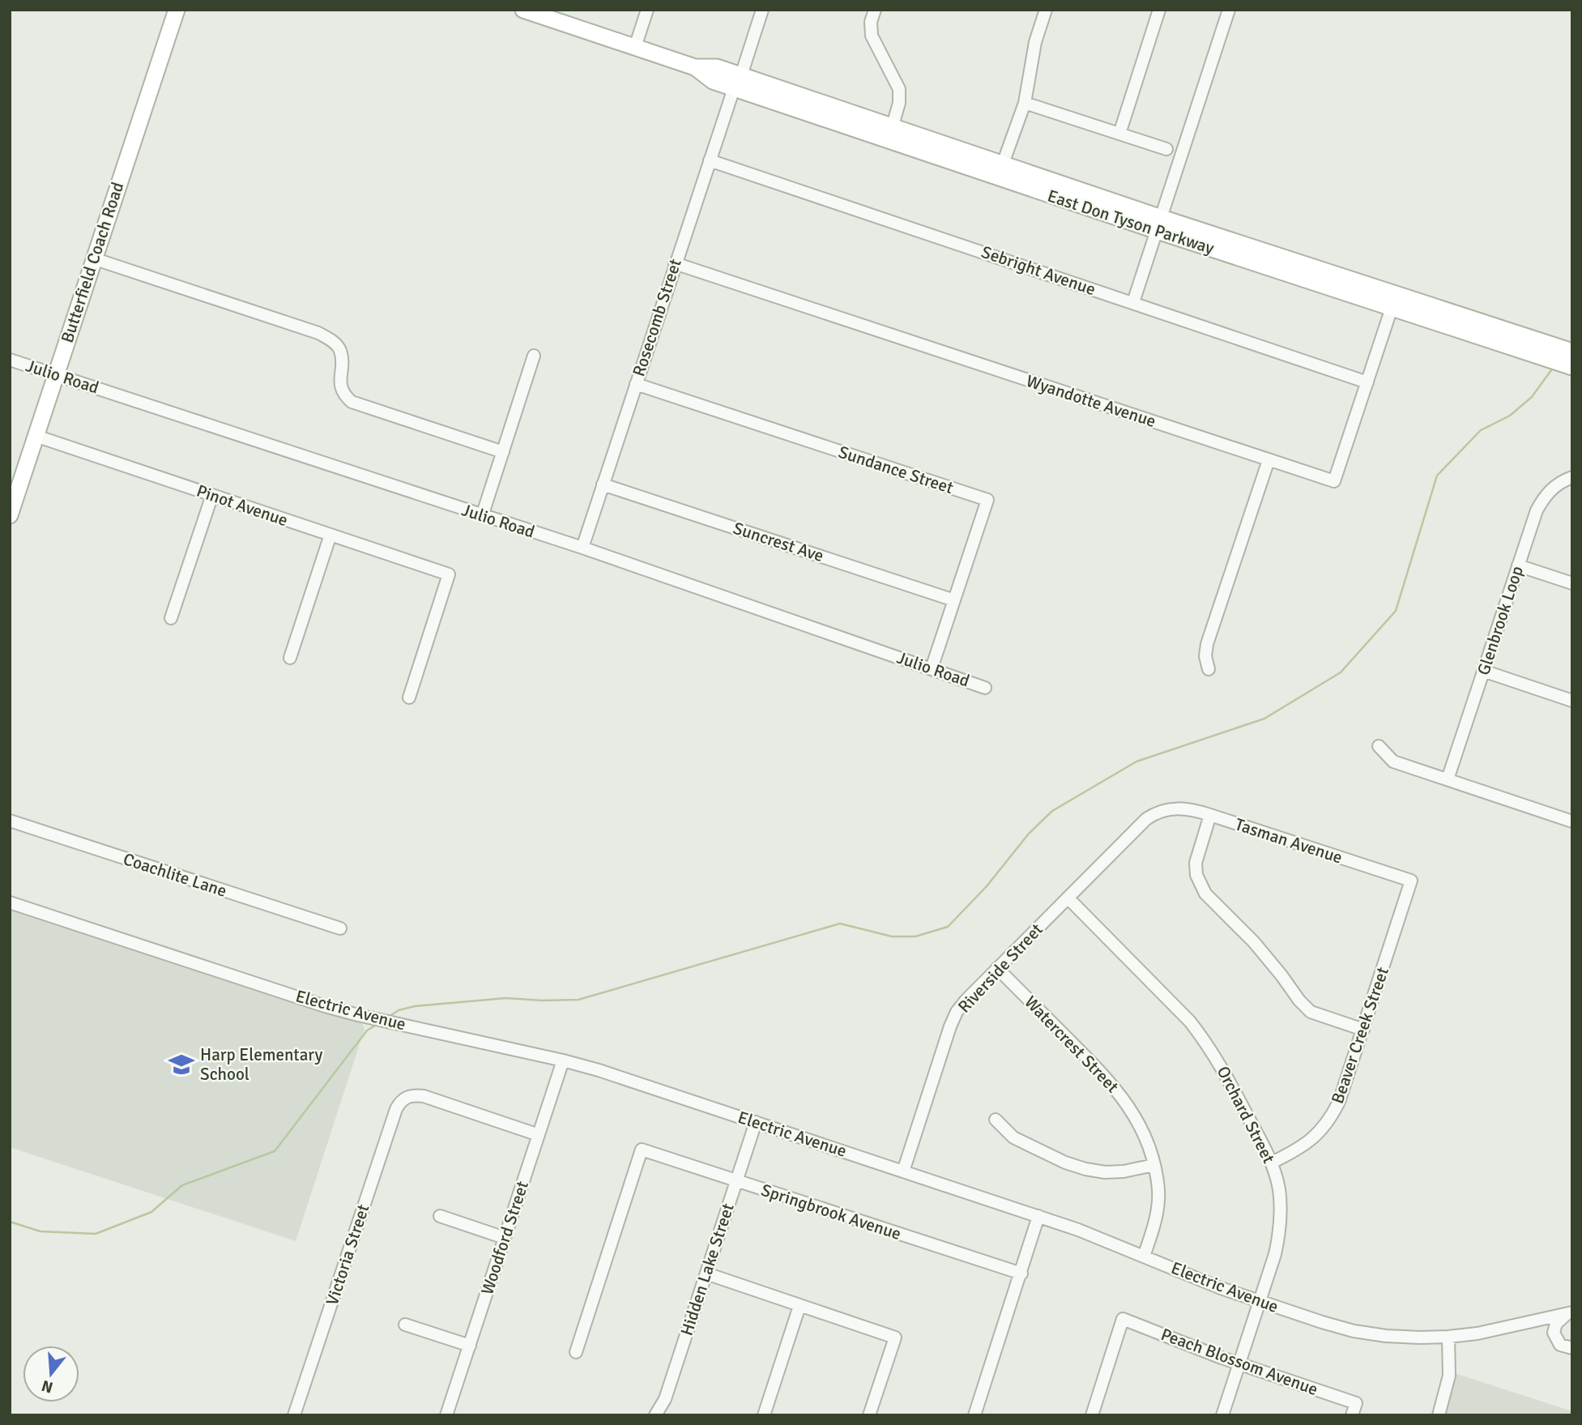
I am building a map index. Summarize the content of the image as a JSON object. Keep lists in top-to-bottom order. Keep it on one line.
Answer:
{"streets":{"main road":["East Don Tyson Parkway","Butterfield Coach Road"],"street":["Sebright Avenue","Rosecomb Street","Julio Road","Wyandotte Avenue","Sundance Street","Pinot Avenue","Suncrest Ave","Glenbrook Loop","Tasman Avenue","Coachlite Lane","Riverside Street","Electric Avenue","Beaver Creek Street","Watercrest Street","Orchard Street","Springbrook Avenue","Woodford Street","Victoria Street","Hidden Lake Street","Peach Blossom Avenue"]},"crossings":[["East Don Tyson Parkway","Rosecomb Street"],["East Don Tyson Parkway","Wyandotte Avenue"],["Butterfield Coach Road","Julio Road"],["Butterfield Coach Road","Pinot Avenue"],["Sebright Avenue","Rosecomb Street"],["Sebright Avenue","Wyandotte Avenue"],["Rosecomb Street","Julio Road"],["Rosecomb Street","Wyandotte Avenue"],["Rosecomb Street","Sundance Street"],["Rosecomb Street","Suncrest Ave"],["Julio Road","Sundance Street"],["Sundance Street","Suncrest Ave"],["Tasman Avenue","Riverside Street"],["Tasman Avenue","Beaver Creek Street"],["Riverside Street","Electric Avenue"],["Riverside Street","Watercrest Street"],["Riverside Street","Orchard Street"],["Electric Avenue","Watercrest Street"],["Electric Avenue","Orchard Street"],["Electric Avenue","Woodford Street"],["Electric Avenue","Hidden Lake Street"],["Beaver Creek Street","Orchard Street"],["Orchard Street","Peach Blossom Avenue"],["Springbrook Avenue","Hidden Lake Street"],["Woodford Street","Victoria Street"]],"places":{"school or university":["Harp Elementary School"]},"north":"bottom"}
